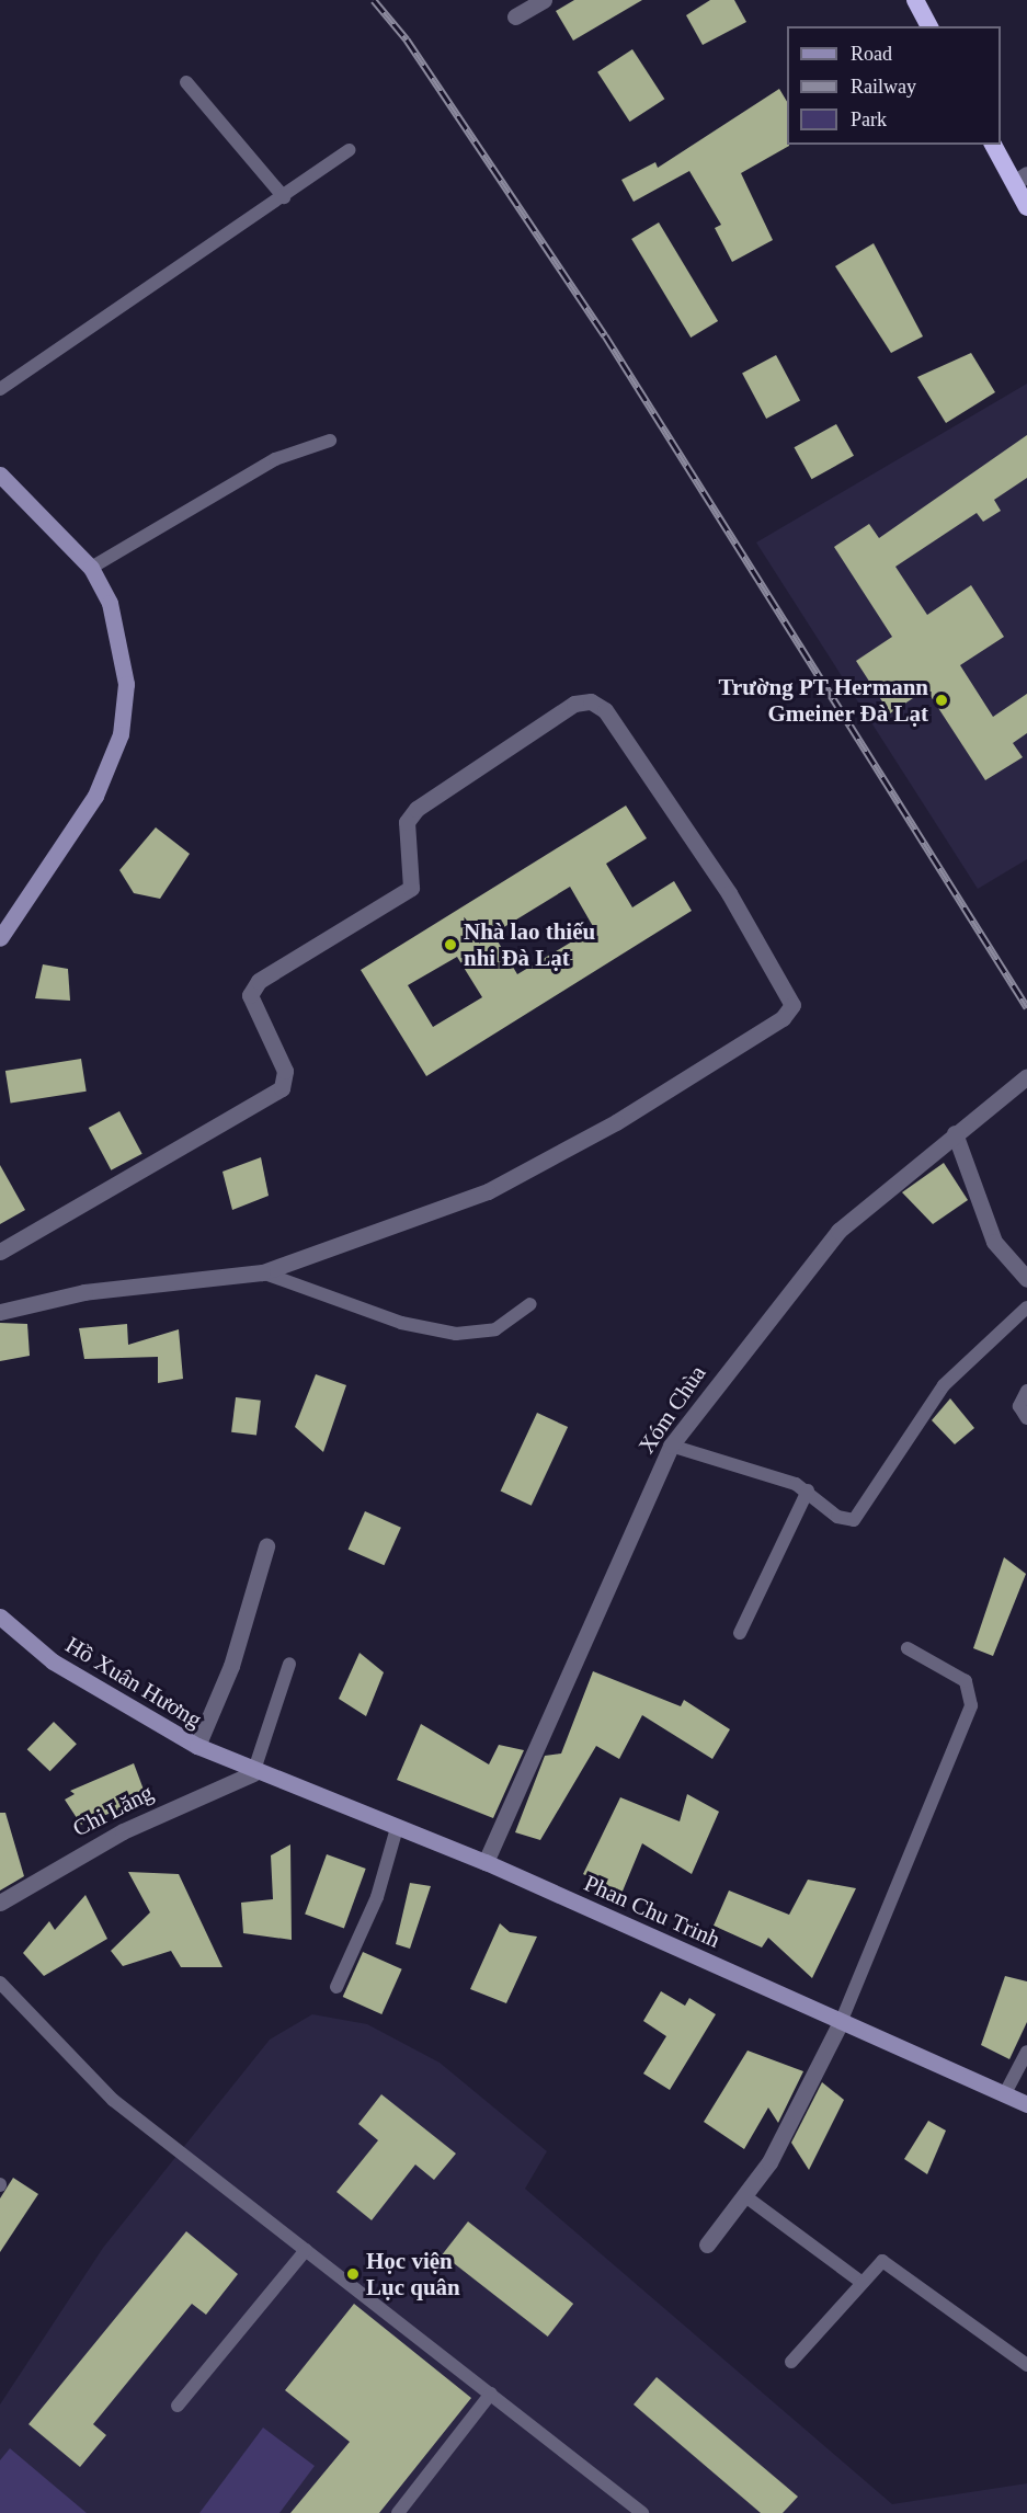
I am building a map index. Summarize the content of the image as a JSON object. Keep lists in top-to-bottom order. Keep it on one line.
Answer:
{"streets":{"main road":["Hồ Xuân Hương","Phan Chu Trinh"],"street":["Xóm Chùa","Chi Lăng"]},"crossings":[["Xóm Chùa","Phan Chu Trinh"],["Hồ Xuân Hương","Chi Lăng"],["Hồ Xuân Hương","Phan Chu Trinh"],["Chi Lăng","Phan Chu Trinh"]],"places":["Trường PT Hermann Gmeiner Đà Lạt","Nhà lao thiếu nhi Đà Lạt","Học viện Lục quân"],"legend":["Road","Railway","Park"]}
